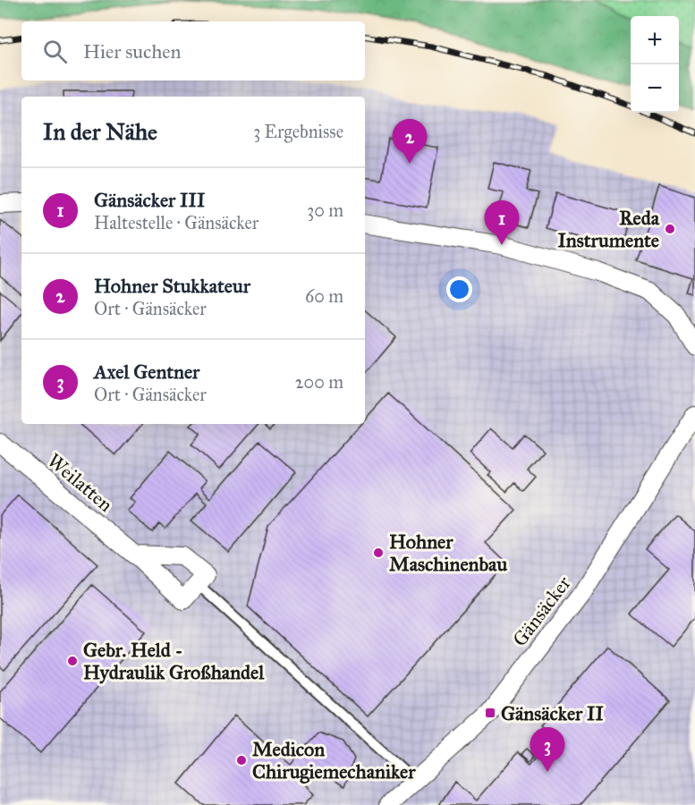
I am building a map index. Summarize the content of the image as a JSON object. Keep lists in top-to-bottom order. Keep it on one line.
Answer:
{"streets":{"street":["Weilatten","Gänsäcker"]},"places":{"other":["Reda Instrumente","Hohner Maschinenbau","Gebr. Held - Hydraulik Großhandel","Medicon Chirugiemechaniker"],"transit":["Gänsäcker II"]},"page":{"map_buttons":["+","−"],"search":"Hier suchen","heading":["In der Nähe","3 Ergebnisse"],"pins":["2","1","3"],"list":[{"mark":"1","name":"Gänsäcker III","note":"Haltestelle · Gänsäcker","value":"30 m"},{"mark":"2","name":"Hohner Stukkateur","note":"Ort · Gänsäcker","value":"60 m"},{"mark":"3","name":"Axel Gentner","note":"Ort · Gänsäcker","value":"200 m"}]}}
